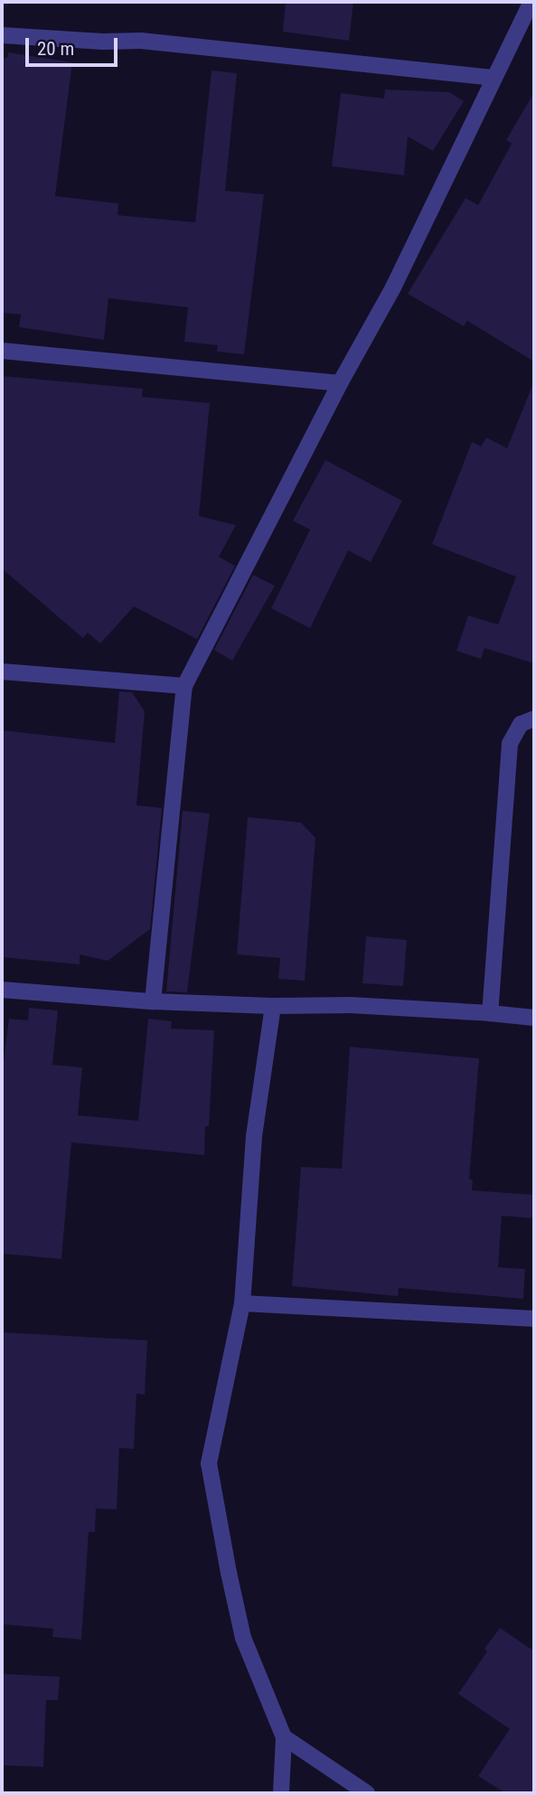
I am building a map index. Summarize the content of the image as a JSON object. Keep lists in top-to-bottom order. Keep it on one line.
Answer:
{"scale_bar":"20 m"}
